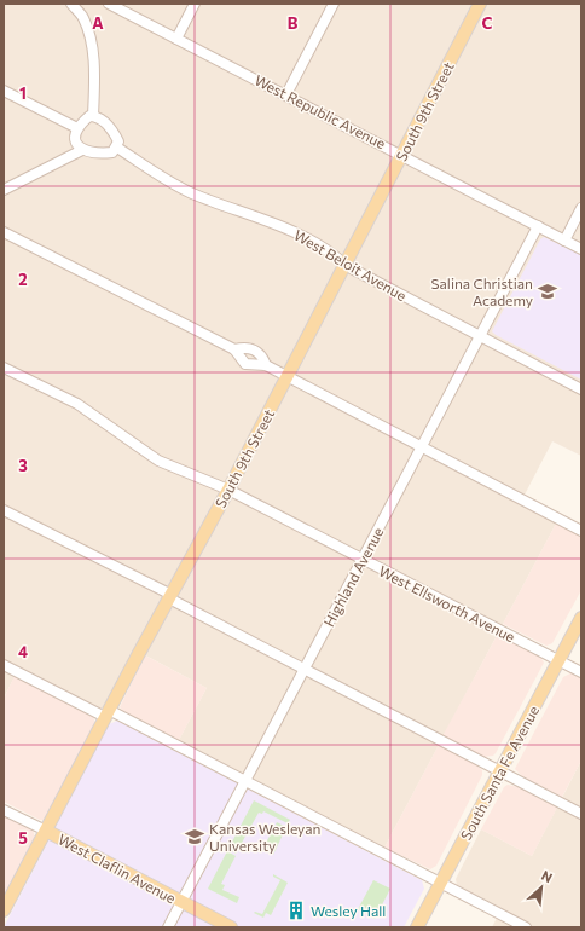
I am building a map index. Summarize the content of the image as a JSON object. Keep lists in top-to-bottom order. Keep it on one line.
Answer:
{"streets":{"main road":["South 9th Street","South Santa Fe Avenue","West Claflin Avenue"],"street":["West Republic Avenue","West Beloit Avenue","Highland Avenue","West Ellsworth Avenue"]},"crossings":[["West Republic Avenue","South 9th Street"],["West Republic Avenue","Highland Avenue"],["South 9th Street","West Beloit Avenue"],["South 9th Street","West Ellsworth Avenue"],["South 9th Street","West Claflin Avenue"],["West Beloit Avenue","Highland Avenue"],["Highland Avenue","West Ellsworth Avenue"],["Highland Avenue","West Claflin Avenue"],["West Ellsworth Avenue","South Santa Fe Avenue"]],"places":{"school or university":["Salina Christian Academy","Kansas Wesleyan University"],"building":["Wesley Hall"]},"north":"top right","grid":{"columns":["A","B","C"],"rows":["1","2","3","4","5"]}}
